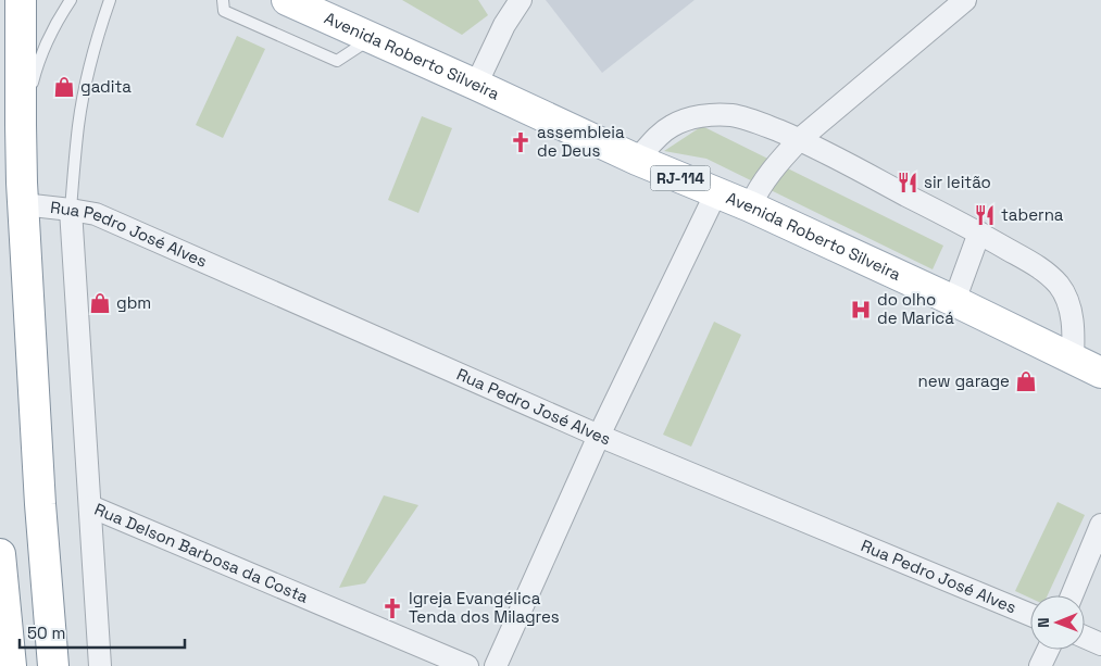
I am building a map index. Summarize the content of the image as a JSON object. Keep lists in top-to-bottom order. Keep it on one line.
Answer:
{"streets":{"main road":["Avenida Roberto Silveira","RJ-114"],"street":["Rua Pedro José Alves","Rua Delson Barbosa da Costa"]},"crossings":[["Rua Pedro José Alves","Rua Delson Barbosa da Costa"]],"places":{"shop":["gadita","gbm","new garage"],"church":["assembleia de Deus","Igreja Evangélica Tenda dos Milagres"],"restaurant":["sir leitão","taberna"],"hospital":["do olho de Maricá"]},"scale_bar":"50 m","north":"left"}
